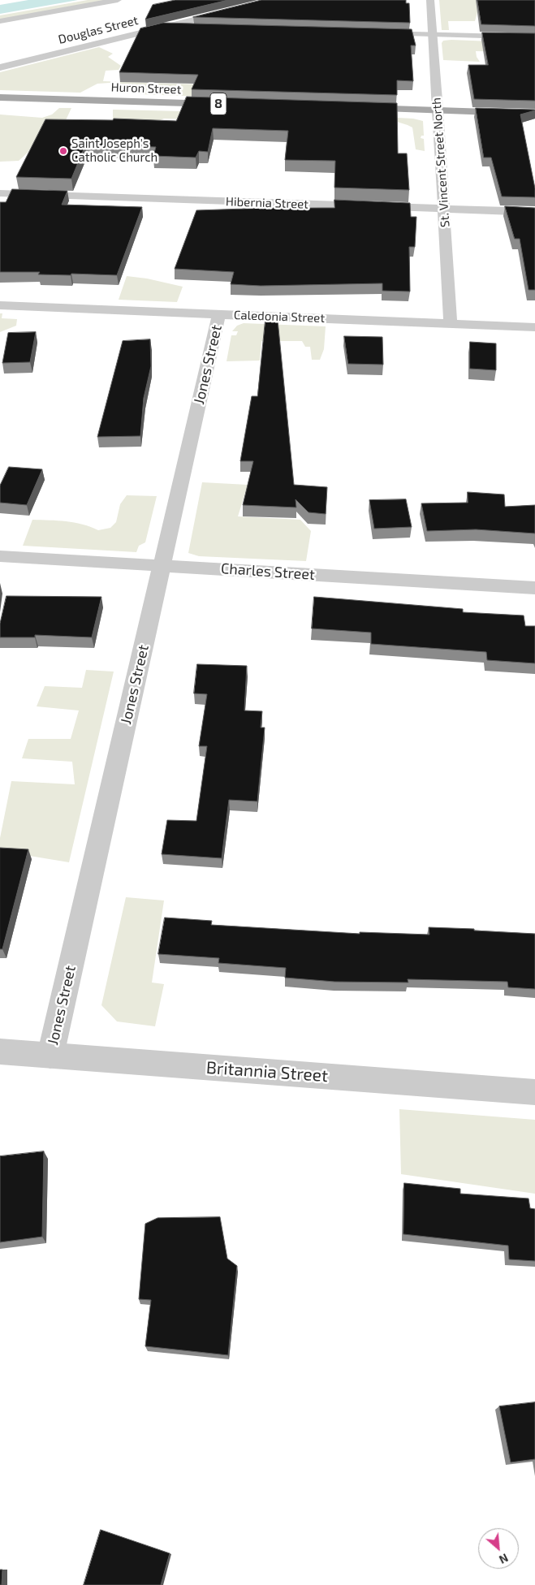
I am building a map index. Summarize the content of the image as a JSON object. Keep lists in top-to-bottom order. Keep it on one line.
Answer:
{"streets":{"main road":["Huron Street","8"],"street":["Douglas Street","St. Vincent Street North","Hibernia Street","Caledonia Street","Jones Street","Charles Street","Britannia Street"]},"crossings":[["St. Vincent Street North","Hibernia Street"],["St. Vincent Street North","Caledonia Street"],["Caledonia Street","Jones Street"],["Jones Street","Charles Street"],["Jones Street","Britannia Street"]],"places":["Saint Joseph's Catholic Church"],"north":"bottom right"}
